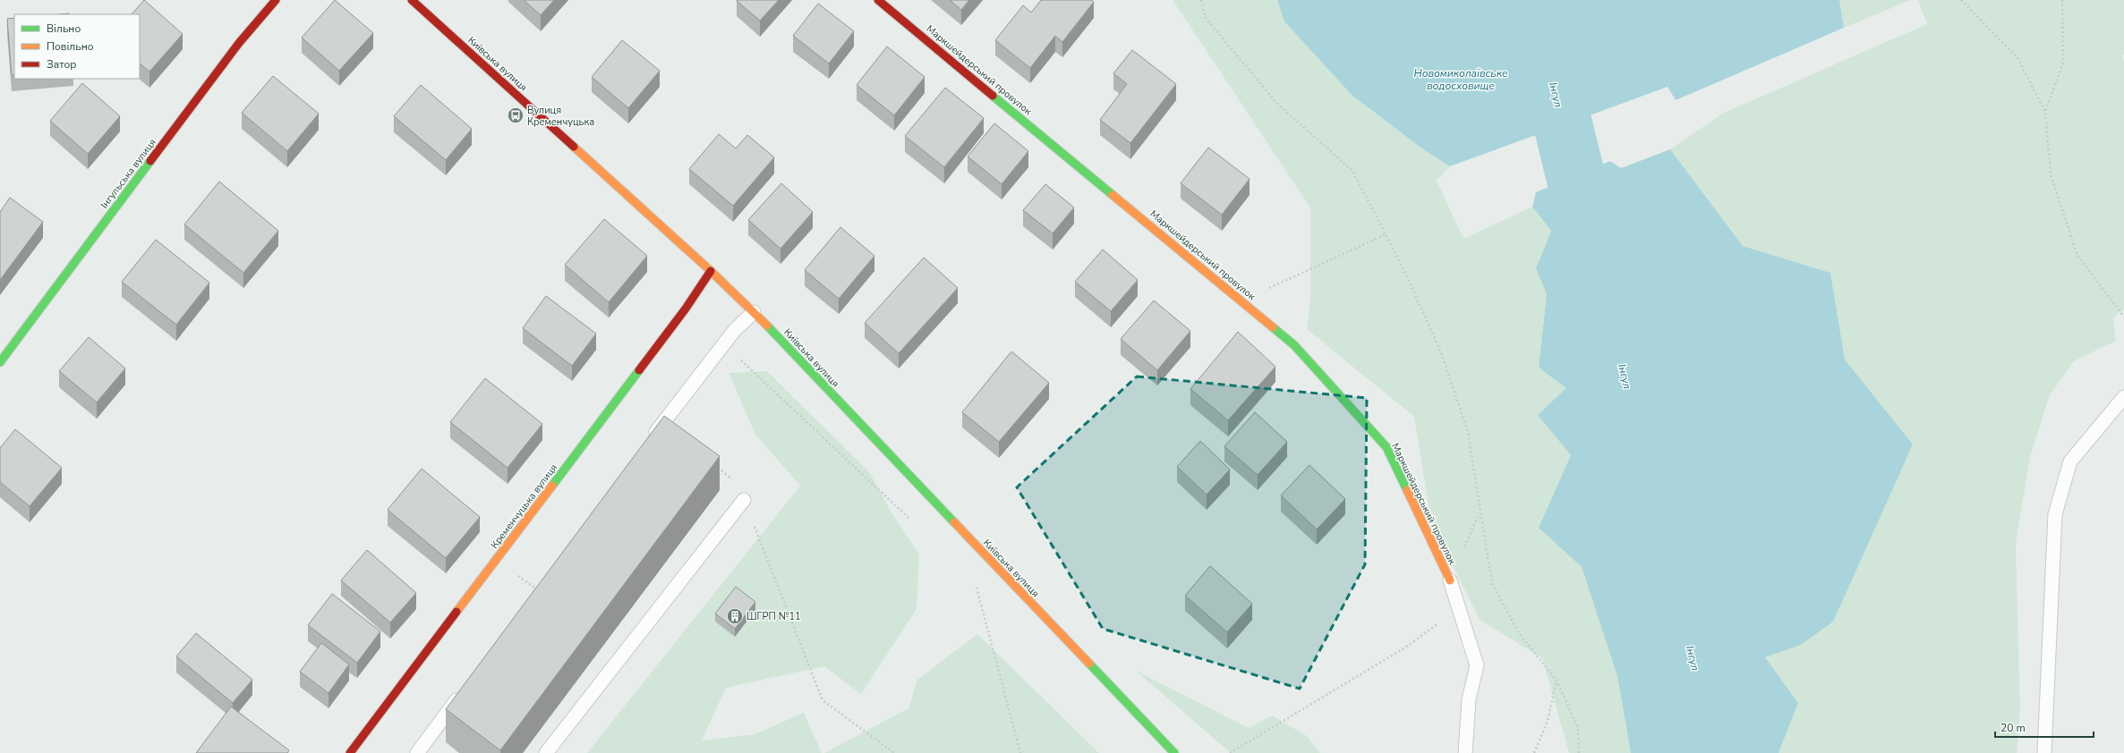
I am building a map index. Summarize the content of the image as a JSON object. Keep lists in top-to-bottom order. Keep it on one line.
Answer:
{"streets":{"street":["Київська вулиця","Маркшейдерський провулок","Інгульська вулиця","Кременчуцька вулиця"]},"crossings":[["Київська вулиця","Кременчуцька вулиця"]],"water":["Новомиколаївське водосховище","Інгул"],"places":{"bus stop":["Вулиця Кременчуцька"],"building":["ШГРП №11"]},"legend":["Вільно","Повільно","Затор"],"scale_bar":"20 m"}
